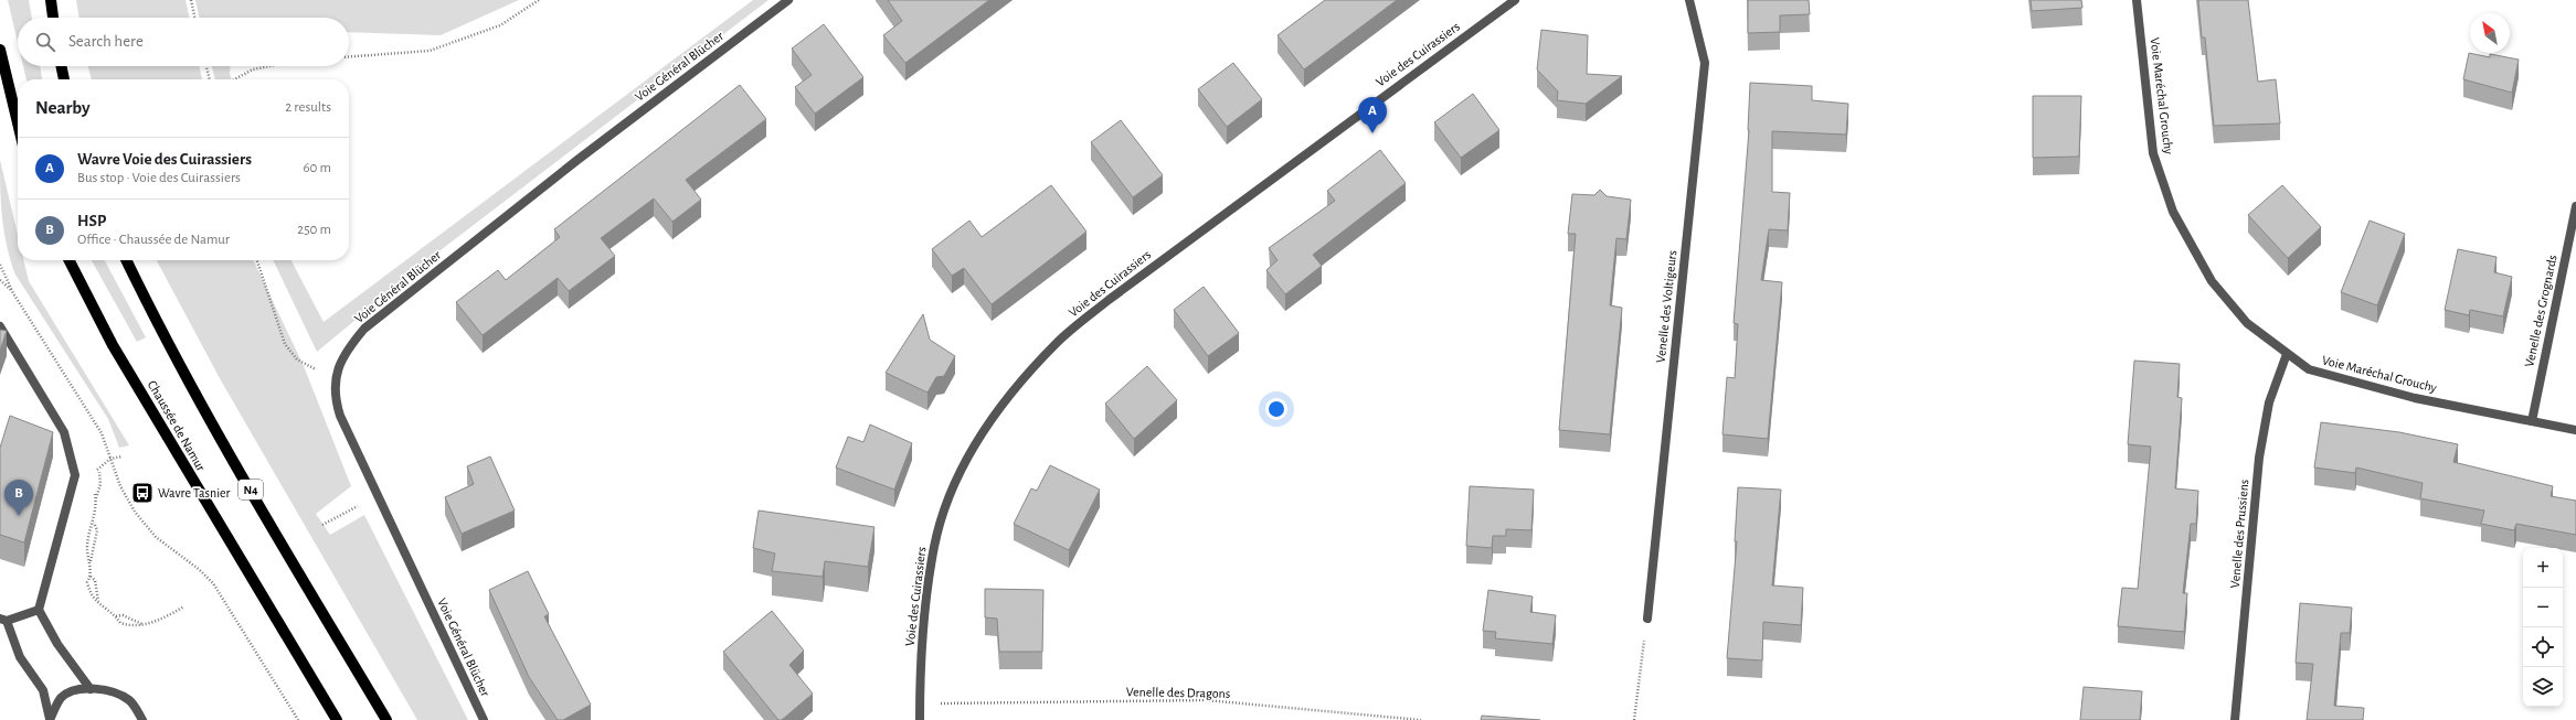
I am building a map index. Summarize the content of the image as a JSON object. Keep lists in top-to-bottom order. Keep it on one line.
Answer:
{"streets":{"main road":["Chaussée de Namur","N4"],"street":["Voie des Cuirassiers","Voie Général Blücher","Voie Maréchal Grouchy","Venelle des Voltigeurs","Venelle des Grognards","Venelle des Prussiens"],"path":["Venelle des Dragons"]},"crossings":[["Voie Maréchal Grouchy","Venelle des Grognards"],["Voie Maréchal Grouchy","Venelle des Prussiens"]],"places":{"bus stop":["Wavre Tasnier"]},"north":"top left","page":{"search":"Search here","heading":["Nearby","2 results"],"pins":["A","B"],"list":[{"mark":"A","name":"Wavre Voie des Cuirassiers","note":"Bus stop · Voie des Cuirassiers","value":"60 m"},{"mark":"B","name":"HSP","note":"Office · Chaussée de Namur","value":"250 m"}],"map_buttons":["+","−"]}}
